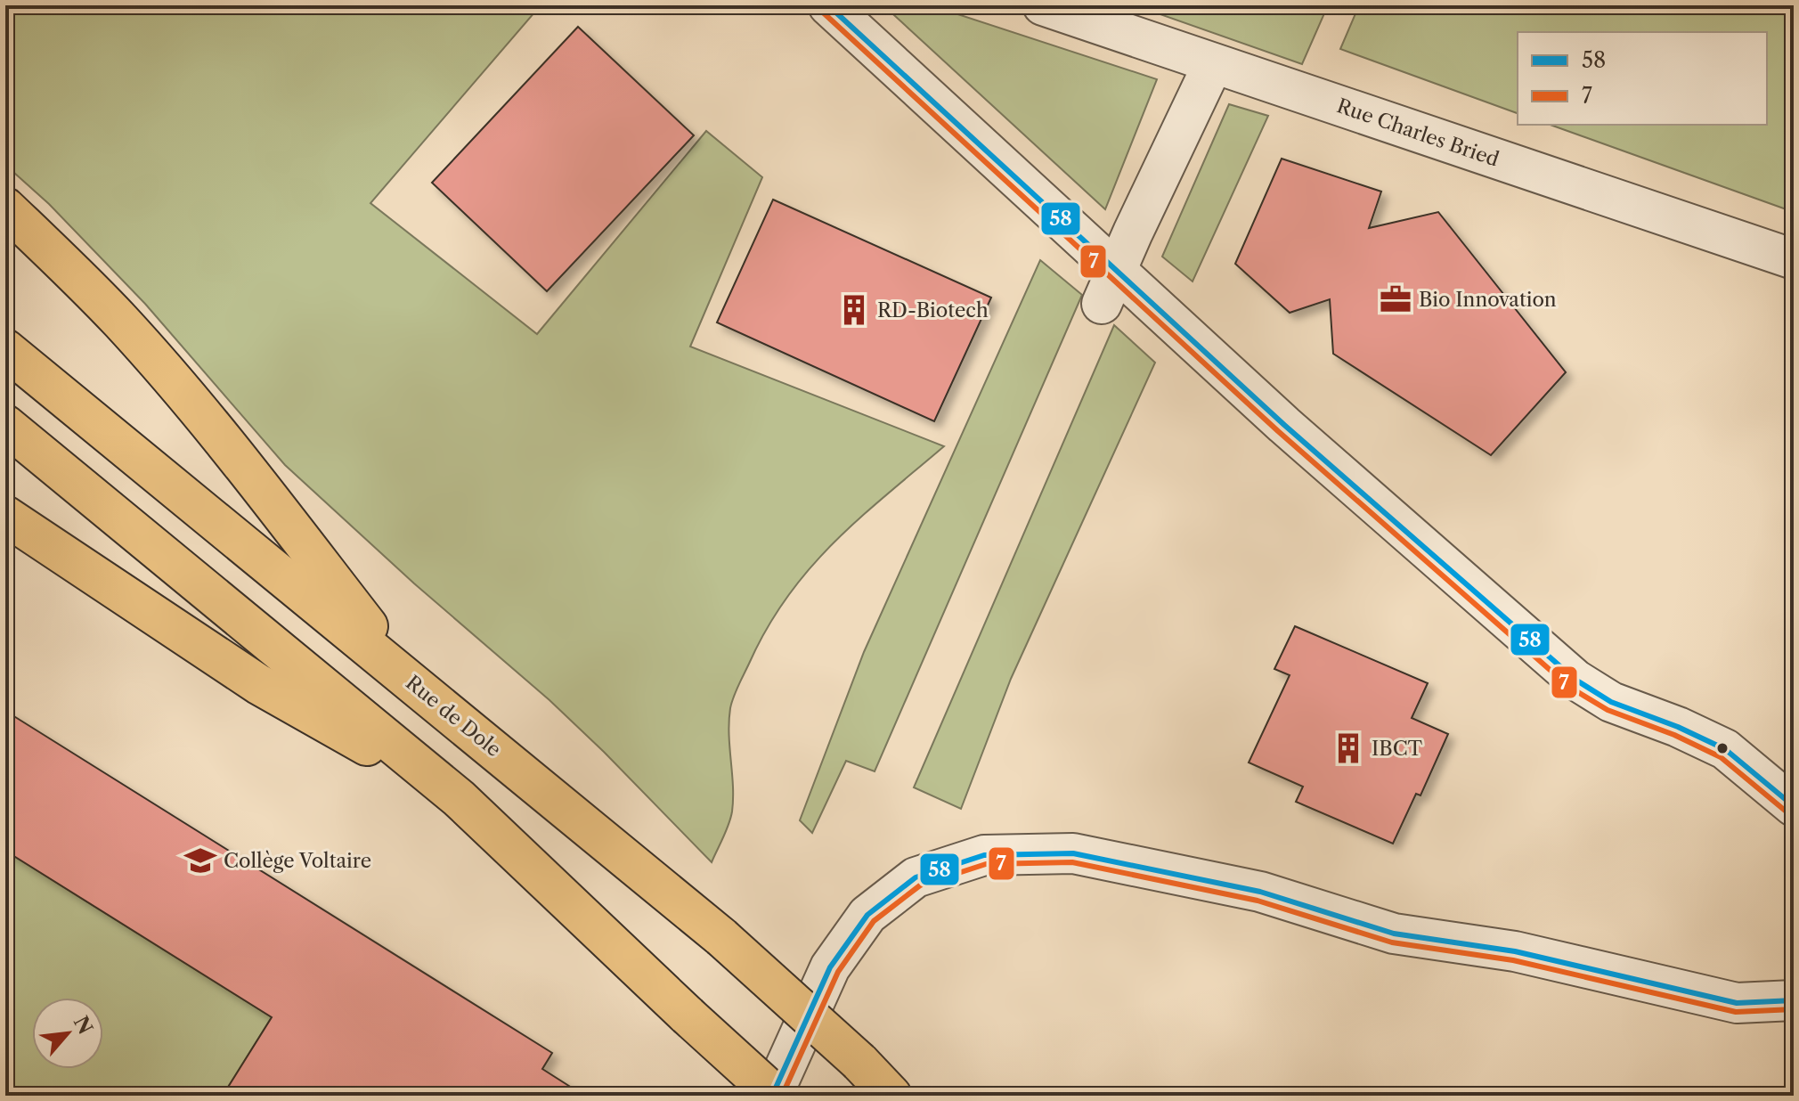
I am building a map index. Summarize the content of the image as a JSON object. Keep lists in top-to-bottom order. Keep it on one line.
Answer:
{"streets":{"main road":["Rue de Dole"],"street":["Rue Charles Bried"]},"places":{"office":["Bio Innovation"],"building":["RD-Biotech","IBCT"],"school or university":["Collège Voltaire"]},"lines":["transit line 58","transit line 7"],"legend":["58","7"],"north":"top right"}
